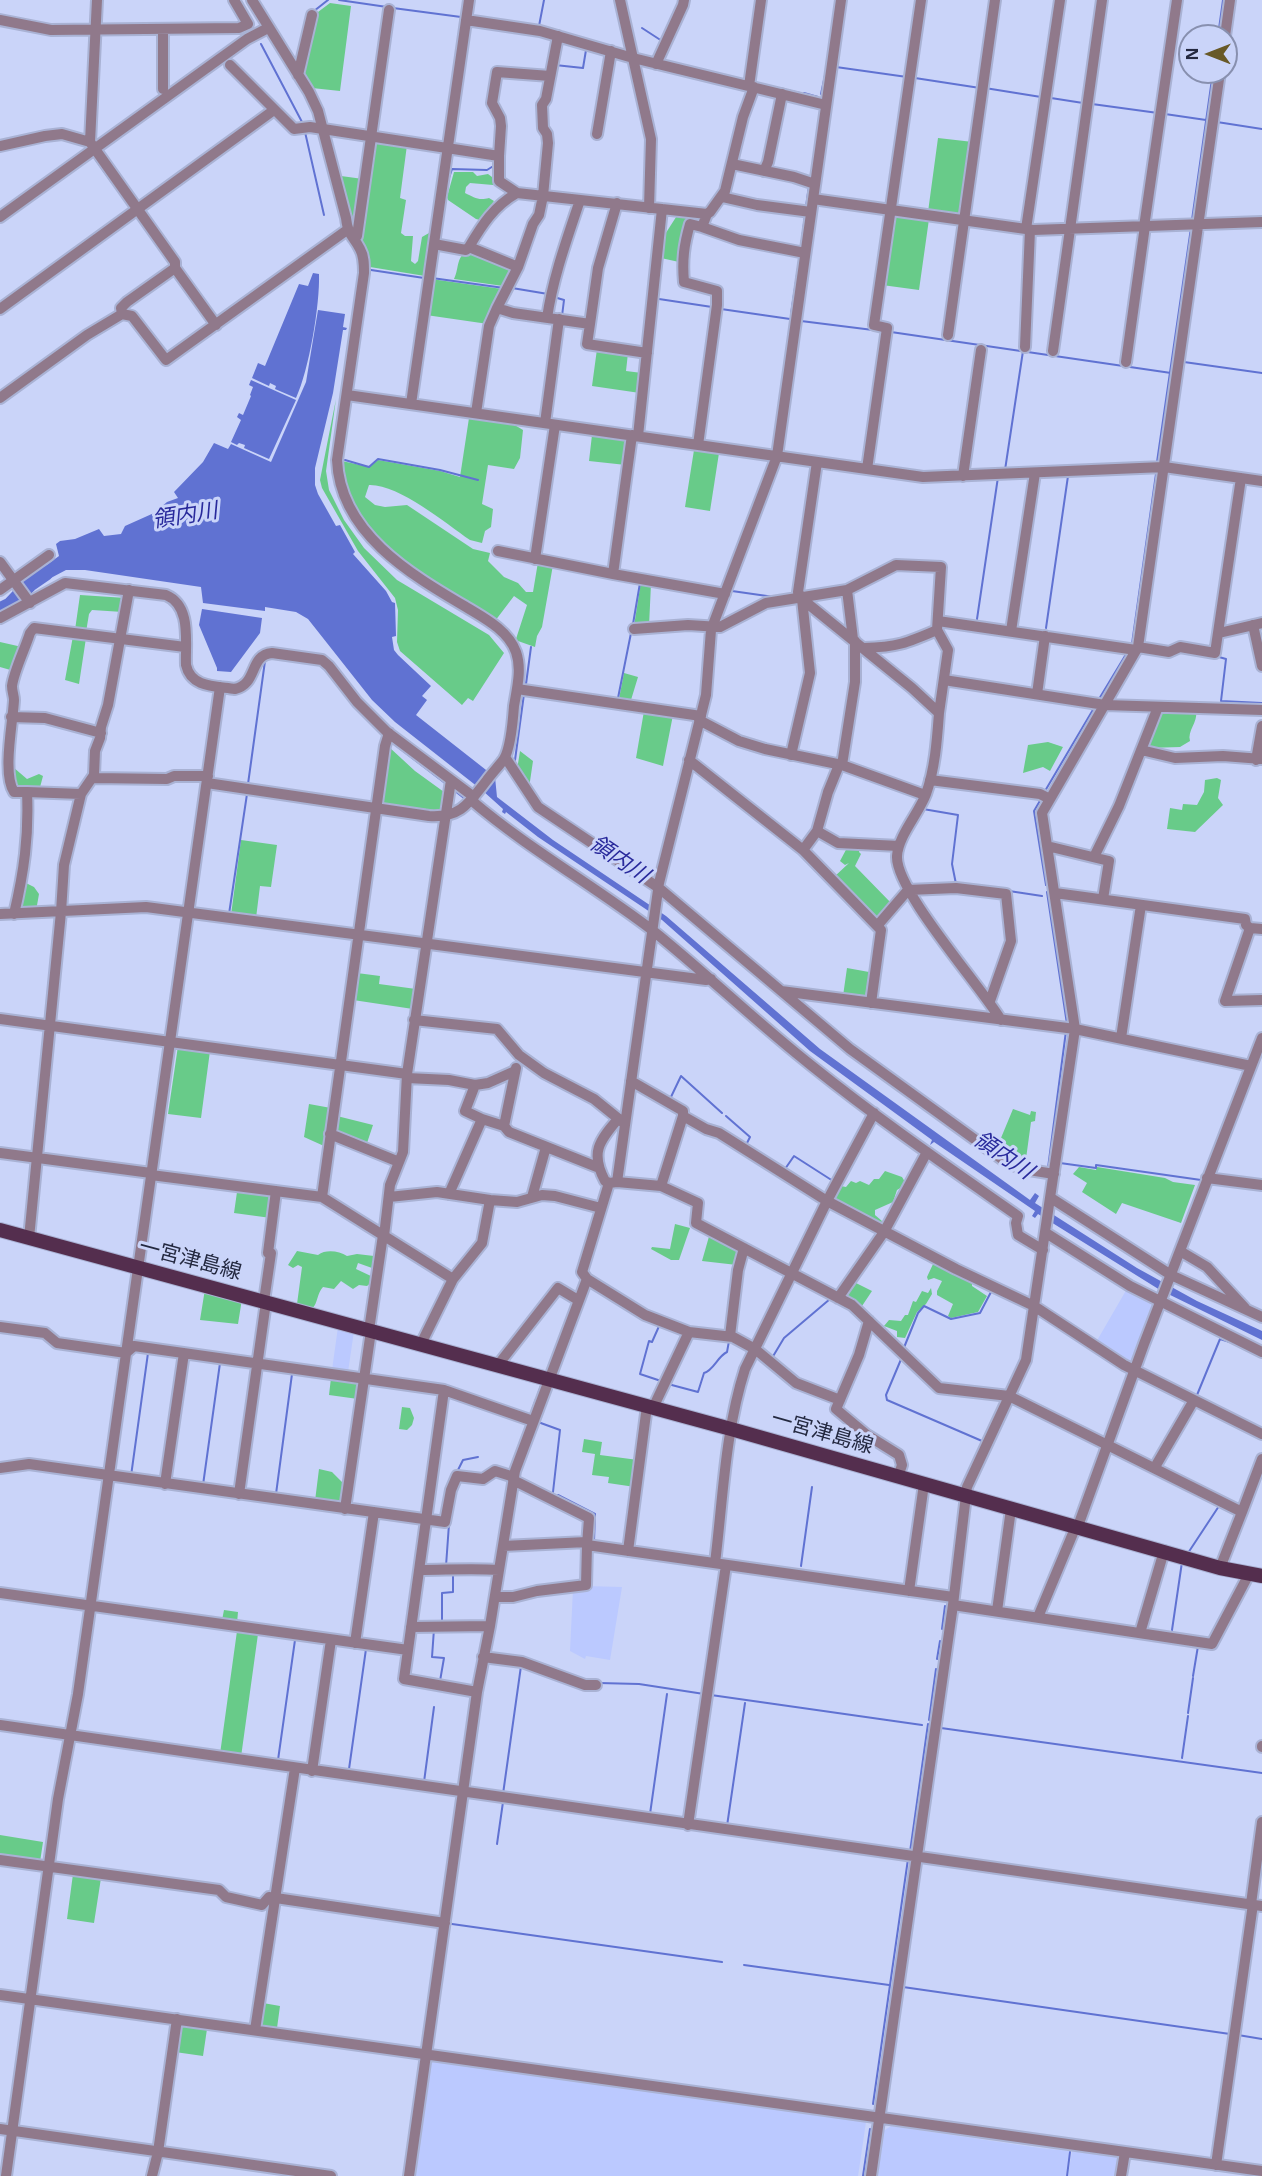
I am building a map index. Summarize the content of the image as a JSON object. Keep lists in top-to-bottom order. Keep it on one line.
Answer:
{"streets":{"main road":["一宮津島線"]},"water":["領内川"],"north":"left"}
